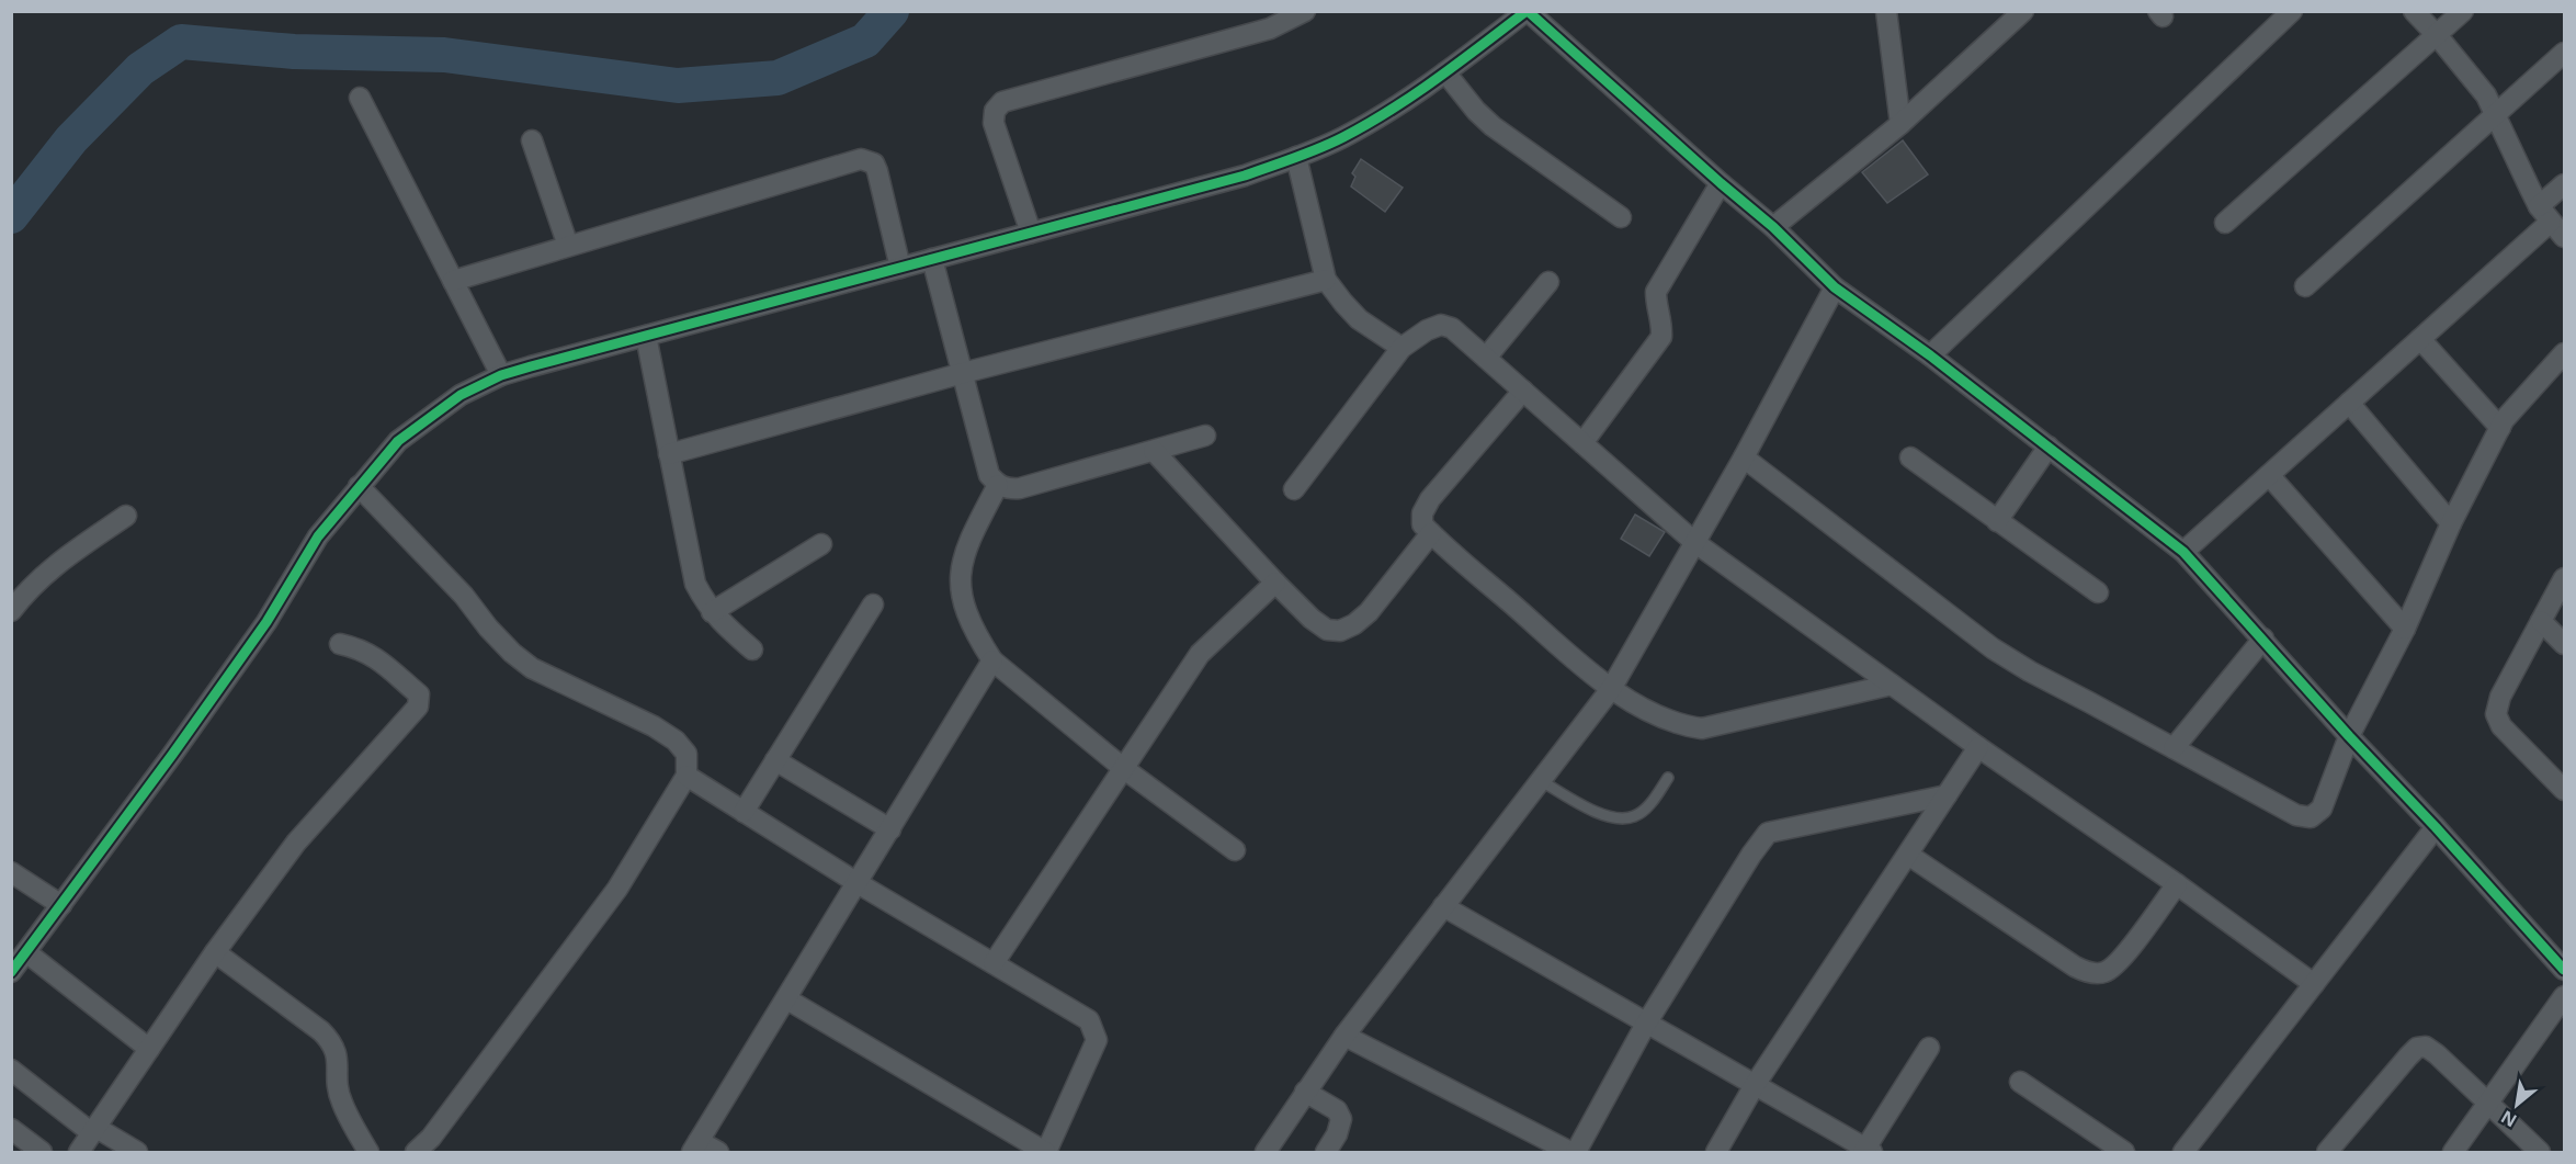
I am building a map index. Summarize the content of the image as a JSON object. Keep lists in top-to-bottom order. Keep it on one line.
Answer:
{"north":"bottom left"}
